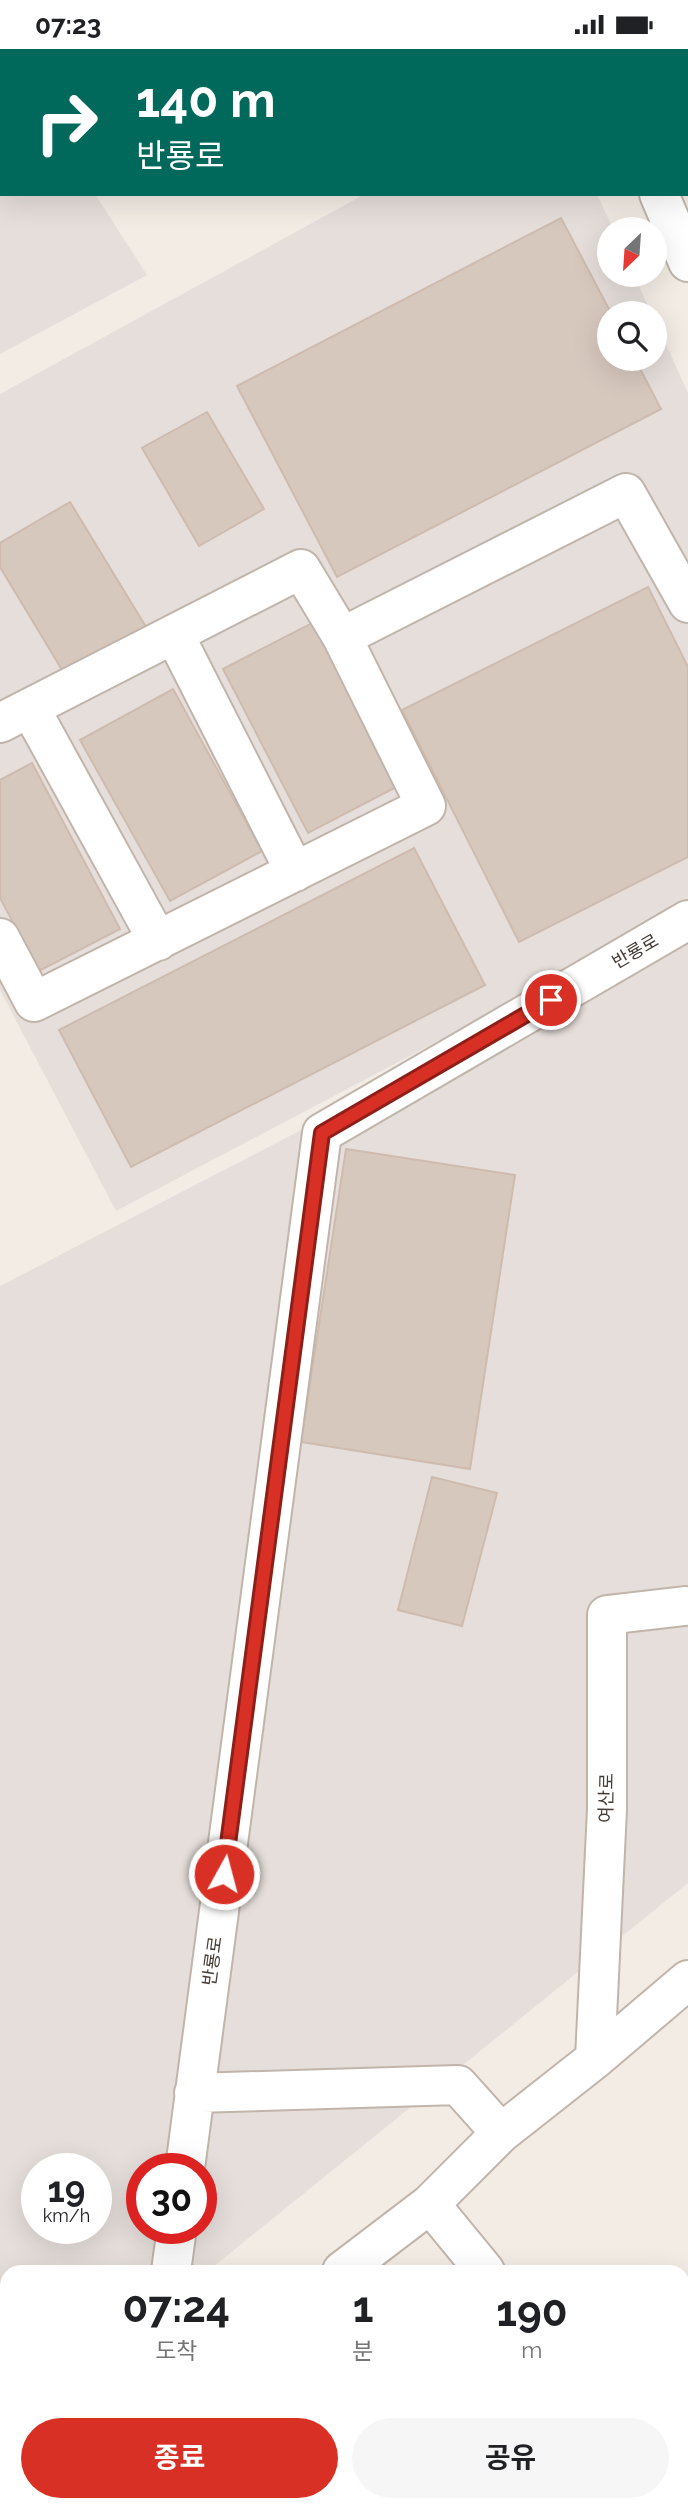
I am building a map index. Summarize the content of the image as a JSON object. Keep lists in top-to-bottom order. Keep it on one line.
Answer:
{"streets":{"street":["반룡로","여산로"]},"north":"bottom left","page":{"status":"07:23","turn":["140 m","반룡로"],"speed":"19 km/h","limit":"30","eta":["07:24","도착","1","분","190","m"],"buttons":["종료","공유"]}}
